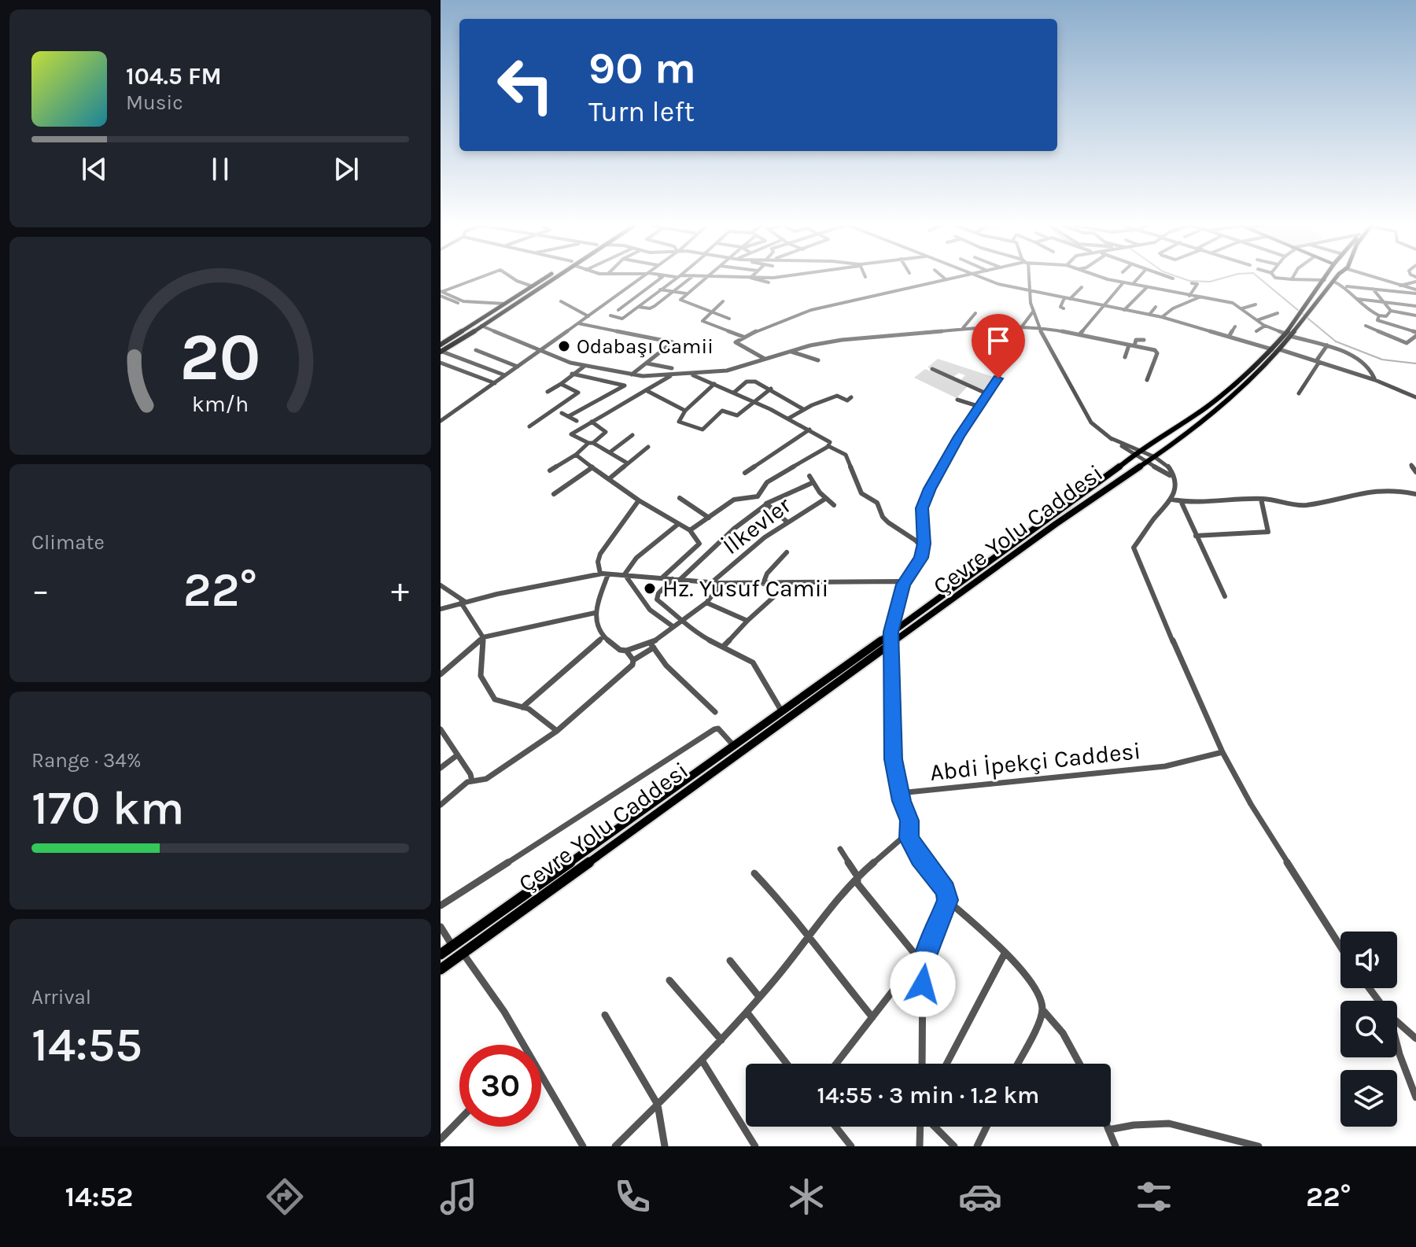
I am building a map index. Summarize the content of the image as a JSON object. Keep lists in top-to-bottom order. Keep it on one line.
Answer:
{"streets":{"highway":["Çevre Yolu Caddesi"],"street":["İlkevler","Abdi İpekçi Caddesi"]},"crossings":[["Çevre Yolu Caddesi","Abdi İpekçi Caddesi"]],"places":["Odabaşı Camii","Hz. Yusuf Camii"],"page":{"turn":["90 m","Turn left"],"song":["104.5 FM","Music"],"tile":["Climate",["Range · 34%","170 km"],["Arrival","14:55"]],"heat":["−","22°","+"],"limit":"30","trip":"14:55 · 3 min · 1.2 km","tabs":["14:52","22°"],"gauge":["20","km/h"]}}
